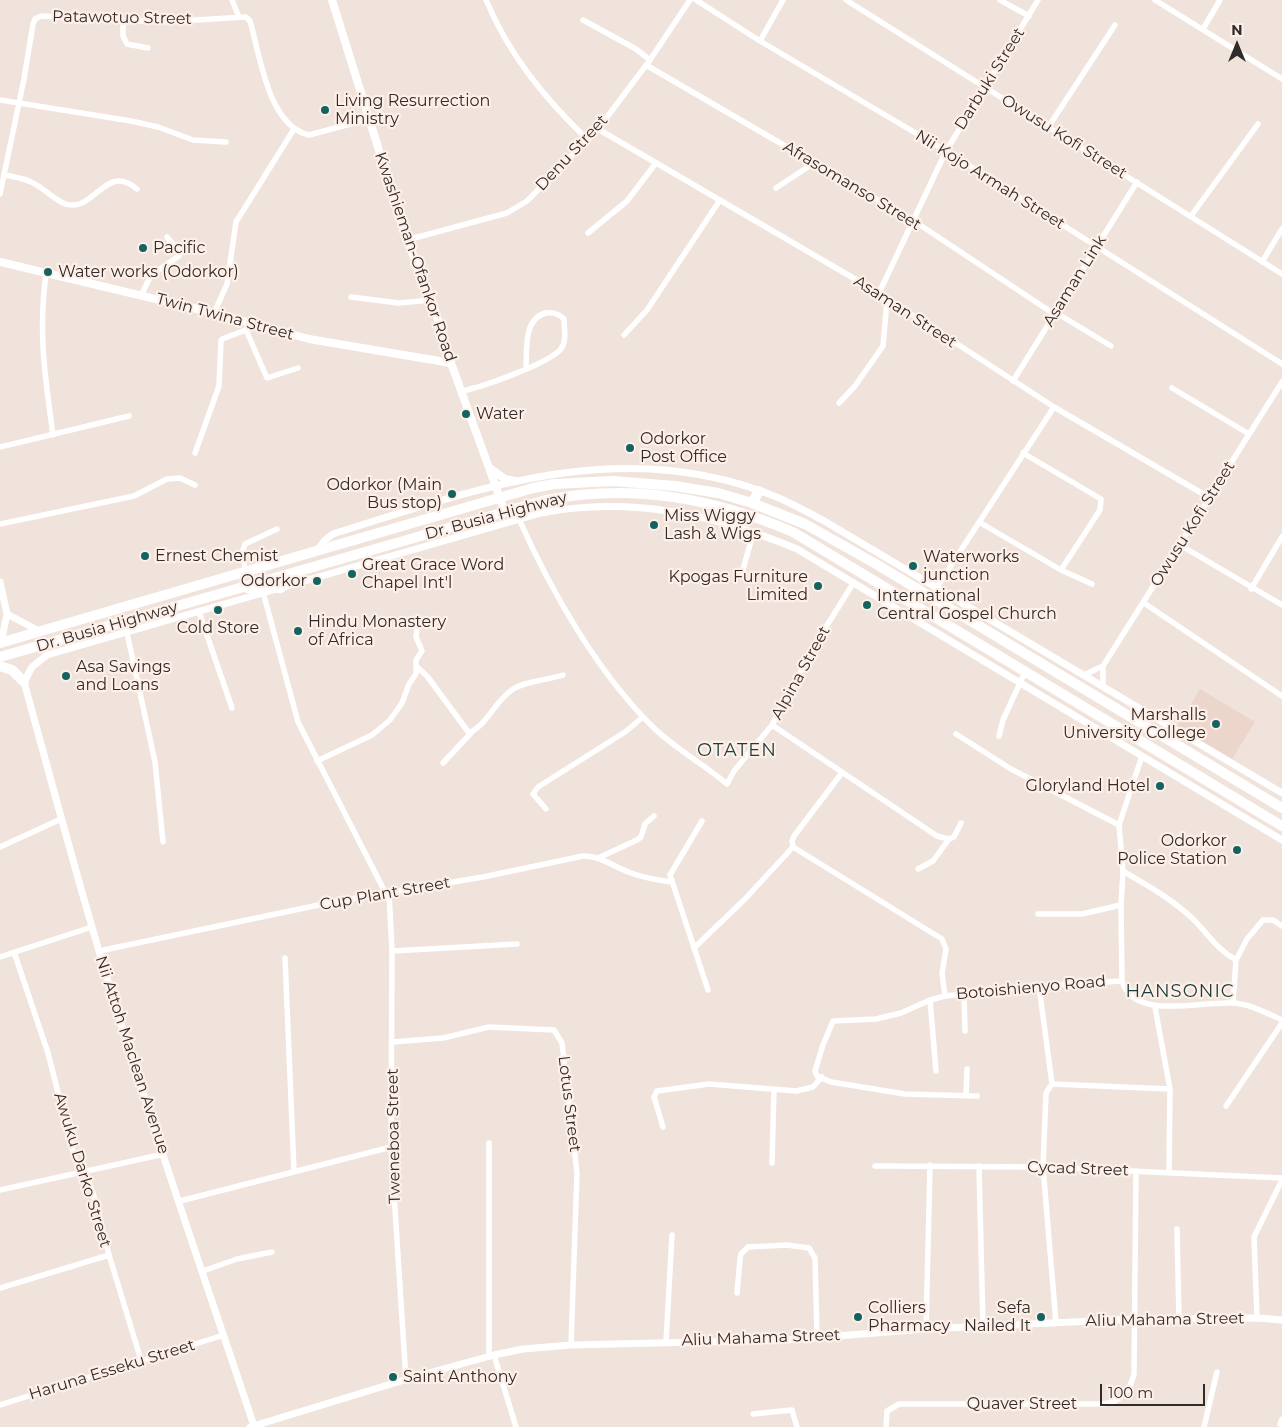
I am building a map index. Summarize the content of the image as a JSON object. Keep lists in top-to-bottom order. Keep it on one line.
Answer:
{"streets":{"highway":["Dr. Busia Highway"],"main road":["Kwashieman-Ofankor Road","Twin Twina Street"],"street":["Patawotuo Street","Darbuki Street","Owusu Kofi Street","Denu Street","Nii Kojo Armah Street","Afrasomanso Street","Asaman Link","Asaman Street","Alpina Street","Cup Plant Street","Botoishienyo Road","Nii Attoh Maclean Avenue","Lotus Street","Tweneboa Street","Cycad Street","Awuku Darko Street","Aliu Mahama Street","Haruna Esseku Street","Quaver Street"]},"crossings":[["Darbuki Street","Owusu Kofi Street"],["Darbuki Street","Nii Kojo Armah Street"],["Darbuki Street","Afrasomanso Street"],["Darbuki Street","Asaman Street"],["Owusu Kofi Street","Asaman Link"],["Owusu Kofi Street","Asaman Street"],["Denu Street","Afrasomanso Street"],["Denu Street","Kwashieman-Ofankor Road"],["Denu Street","Asaman Street"],["Nii Kojo Armah Street","Asaman Link"],["Afrasomanso Street","Asaman Link"],["Kwashieman-Ofankor Road","Twin Twina Street"],["Kwashieman-Ofankor Road","Dr. Busia Highway"],["Asaman Link","Asaman Street"],["Dr. Busia Highway","Alpina Street"],["Cup Plant Street","Nii Attoh Maclean Avenue"],["Cup Plant Street","Tweneboa Street"],["Nii Attoh Maclean Avenue","Aliu Mahama Street"],["Nii Attoh Maclean Avenue","Haruna Esseku Street"],["Lotus Street","Tweneboa Street"],["Lotus Street","Aliu Mahama Street"],["Tweneboa Street","Aliu Mahama Street"],["Awuku Darko Street","Haruna Esseku Street"],["Aliu Mahama Street","Quaver Street"]],"districts":["OTATEN","HANSONIC"],"places":["Living Resurrection Ministry","Pacific","Water works (Odorkor)","Water","Odorkor Post Office","Odorkor (Main Bus stop)","Miss Wiggy Lash & Wigs","Ernest Chemist","Waterworks junction","Great Grace Word Chapel Int'l","Odorkor","Kpogas Furniture Limited","International Central Gospel Church","Cold Store","Hindu Monastery of Africa","Asa Savings and Loans","Marshalls University College","Gloryland Hotel","Odorkor Police Station","Colliers Pharmacy","Sefa Nailed It","Saint Anthony"],"scale_bar":"100 m","north":"top"}
